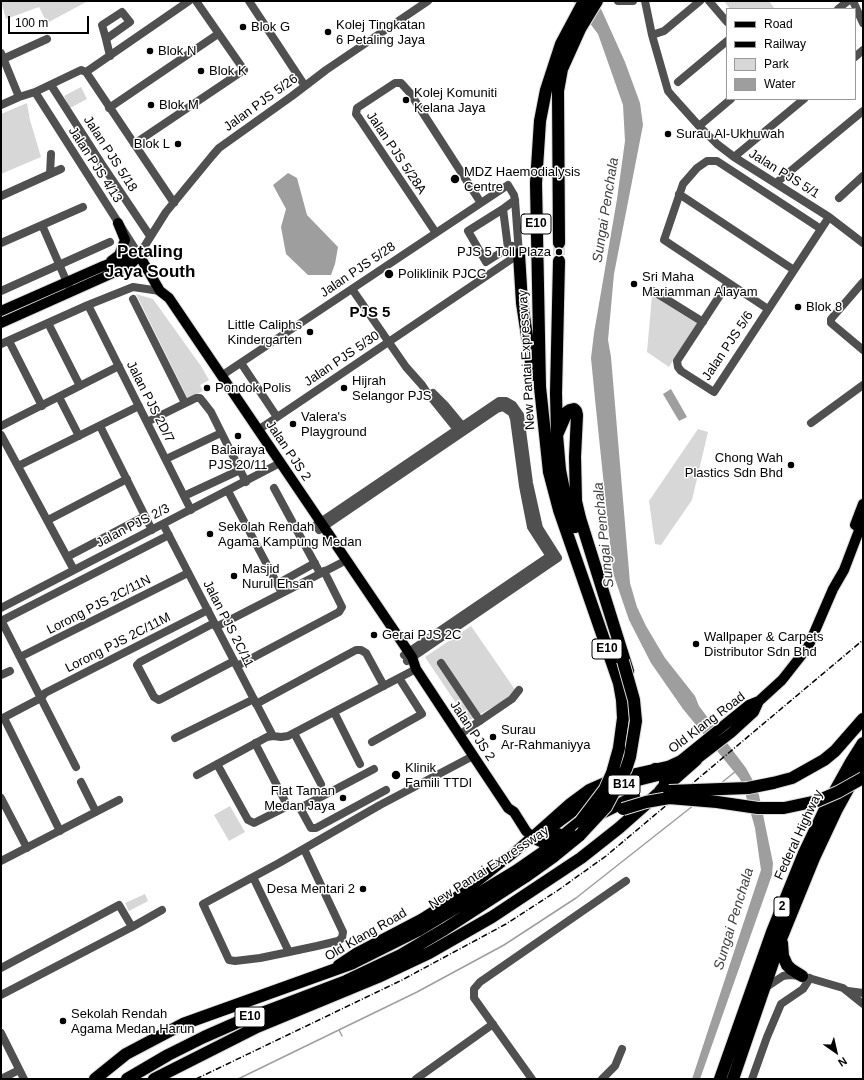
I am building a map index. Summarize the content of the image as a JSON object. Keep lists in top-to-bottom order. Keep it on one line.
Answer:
{"streets":{"highway":["E10","New Pantai Expressway","Federal Highway","2"],"main road":["Jalan PJS 2","Old Klang Road","B14"],"street":["Jalan PJS 5/26","Jalan PJS 5/28A","Jalan PJS 5/18","Jalan PJS 4/13","Jalan PJS 5/1","Jalan PJS 5/28","Jalan PJS 5/6","Jalan PJS 5/30","Jalan PJS 2D/7","Jalan PJS 2/3","Lorong PJS 2C/11N","Jalan PJS 2C/11","Lorong PJS 2C/11M"]},"crossings":[["Jalan PJS 5/26","Jalan PJS 5/18"],["Jalan PJS 5/26","Jalan PJS 4/13"],["Jalan PJS 5/26","Jalan PJS 2"],["Jalan PJS 5/28A","Jalan PJS 5/28"],["Jalan PJS 4/13","Jalan PJS 2"],["Jalan PJS 5/1","Jalan PJS 5/6"],["Jalan PJS 5/28","Jalan PJS 2"],["Jalan PJS 5/30","Jalan PJS 2"],["New Pantai Expressway","Old Klang Road"],["Jalan PJS 2D/7","Jalan PJS 2/3"],["Jalan PJS 2","Jalan PJS 2/3"],["Jalan PJS 2","Old Klang Road"],["Jalan PJS 2/3","Jalan PJS 2C/11"],["Lorong PJS 2C/11N","Jalan PJS 2C/11"],["Jalan PJS 2C/11","Lorong PJS 2C/11M"]],"districts":["Petaling Jaya South","PJS 5"],"water":["Sungai Penchala"],"places":["Blok G","Kolej Tingkatan 6 Petaling Jaya","Blok N","Blok K","Kolej Komuniti Kelana Jaya","Blok M","Surau Al-Ukhuwah","Blok L","MDZ Haemodialysis Centre","PJS 5 Toll Plaza","Poliklinik PJCC","Sri Maha Mariamman Alayam","Blok 8","Little Caliphs Kindergarten","Pondok Polis","Hijrah Selangor PJS","Valera's Playground","Balairaya PJS 20/11","Chong Wah Plastics Sdn Bhd","Sekolah Rendah Agama Kampung Medan","Masjid Nurul Ehsan","Gerai PJS 2C","Wallpaper & Carpets Distributor Sdn Bhd","Surau Ar-Rahmaniyya","Klinik Famili TTDI","Flat Taman Medan Jaya","Desa Mentari 2","Sekolah Rendah Agama Medan Harun"],"legend":["Road","Railway","Park","Water"],"scale_bar":"100 m","north":"bottom right"}
